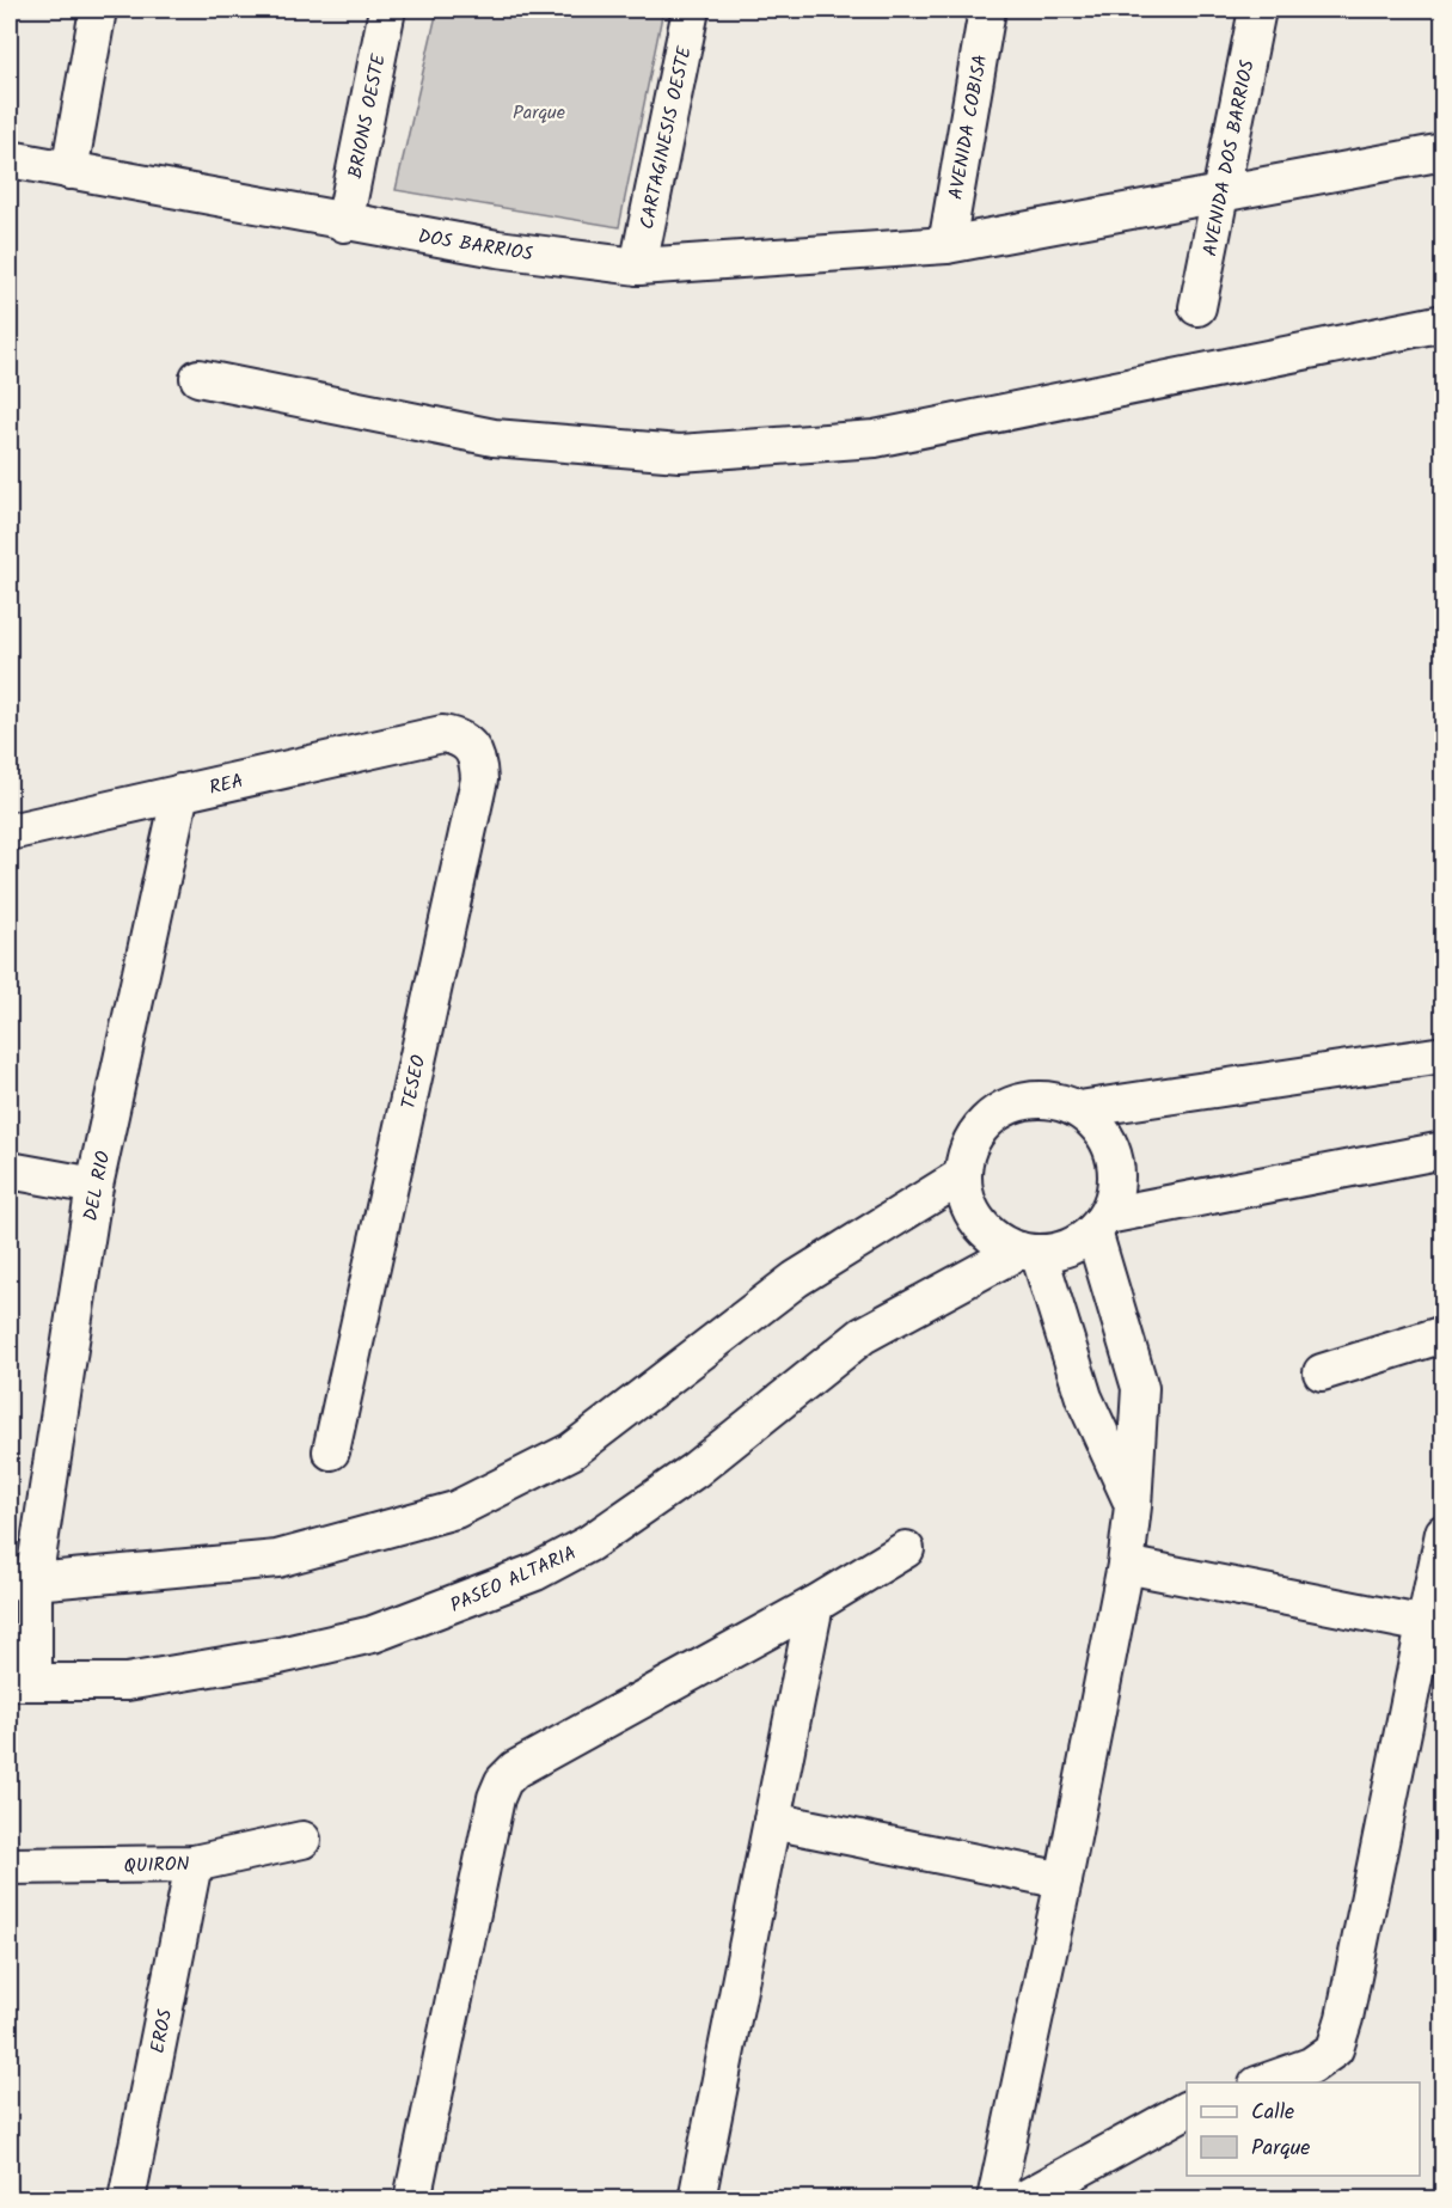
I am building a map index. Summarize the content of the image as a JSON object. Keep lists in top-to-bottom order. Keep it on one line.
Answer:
{"streets":{"street":["BRIONS OESTE","AVENIDA COBISA","CARTAGINESIS OESTE","AVENIDA DOS BARRIOS","DOS BARRIOS","REA","TESEO","DEL RIO","PASEO ALTARIA","QUIRON","EROS"]},"crossings":[["BRIONS OESTE","DOS BARRIOS"],["AVENIDA COBISA","DOS BARRIOS"],["CARTAGINESIS OESTE","DOS BARRIOS"],["AVENIDA DOS BARRIOS","DOS BARRIOS"],["REA","TESEO"],["REA","DEL RIO"],["DEL RIO","PASEO ALTARIA"],["QUIRON","EROS"]],"parks":["Parque"],"legend":["Calle","Parque"]}
